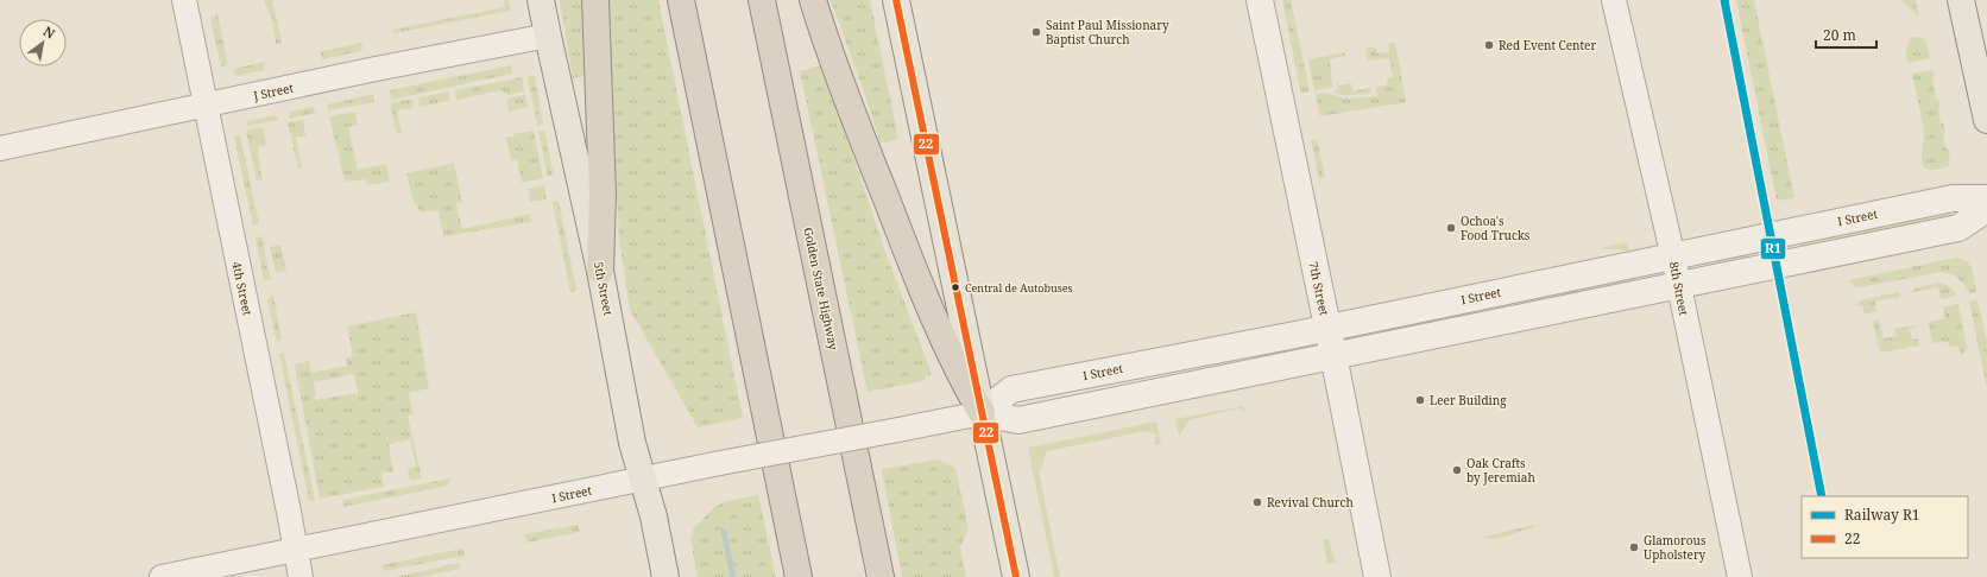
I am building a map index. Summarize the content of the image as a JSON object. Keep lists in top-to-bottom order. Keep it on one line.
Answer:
{"streets":{"highway":["Golden State Highway"],"main road":["5th Street"],"street":["J Street","I Street","4th Street","7th Street","8th Street"]},"crossings":[["J Street","4th Street"],["J Street","5th Street"],["I Street","4th Street"],["I Street","5th Street"],["I Street","7th Street"],["I Street","8th Street"]],"places":["Saint Paul Missionary Baptist Church","Red Event Center","Ochoa's Food Trucks","Central de Autobuses","Leer Building","Oak Crafts by Jeremiah","Revival Church","Glamorous Upholstery"],"lines":["rail line R1","transit line 22"],"legend":["Railway R1","22"],"scale_bar":"20 m","north":"top right"}
